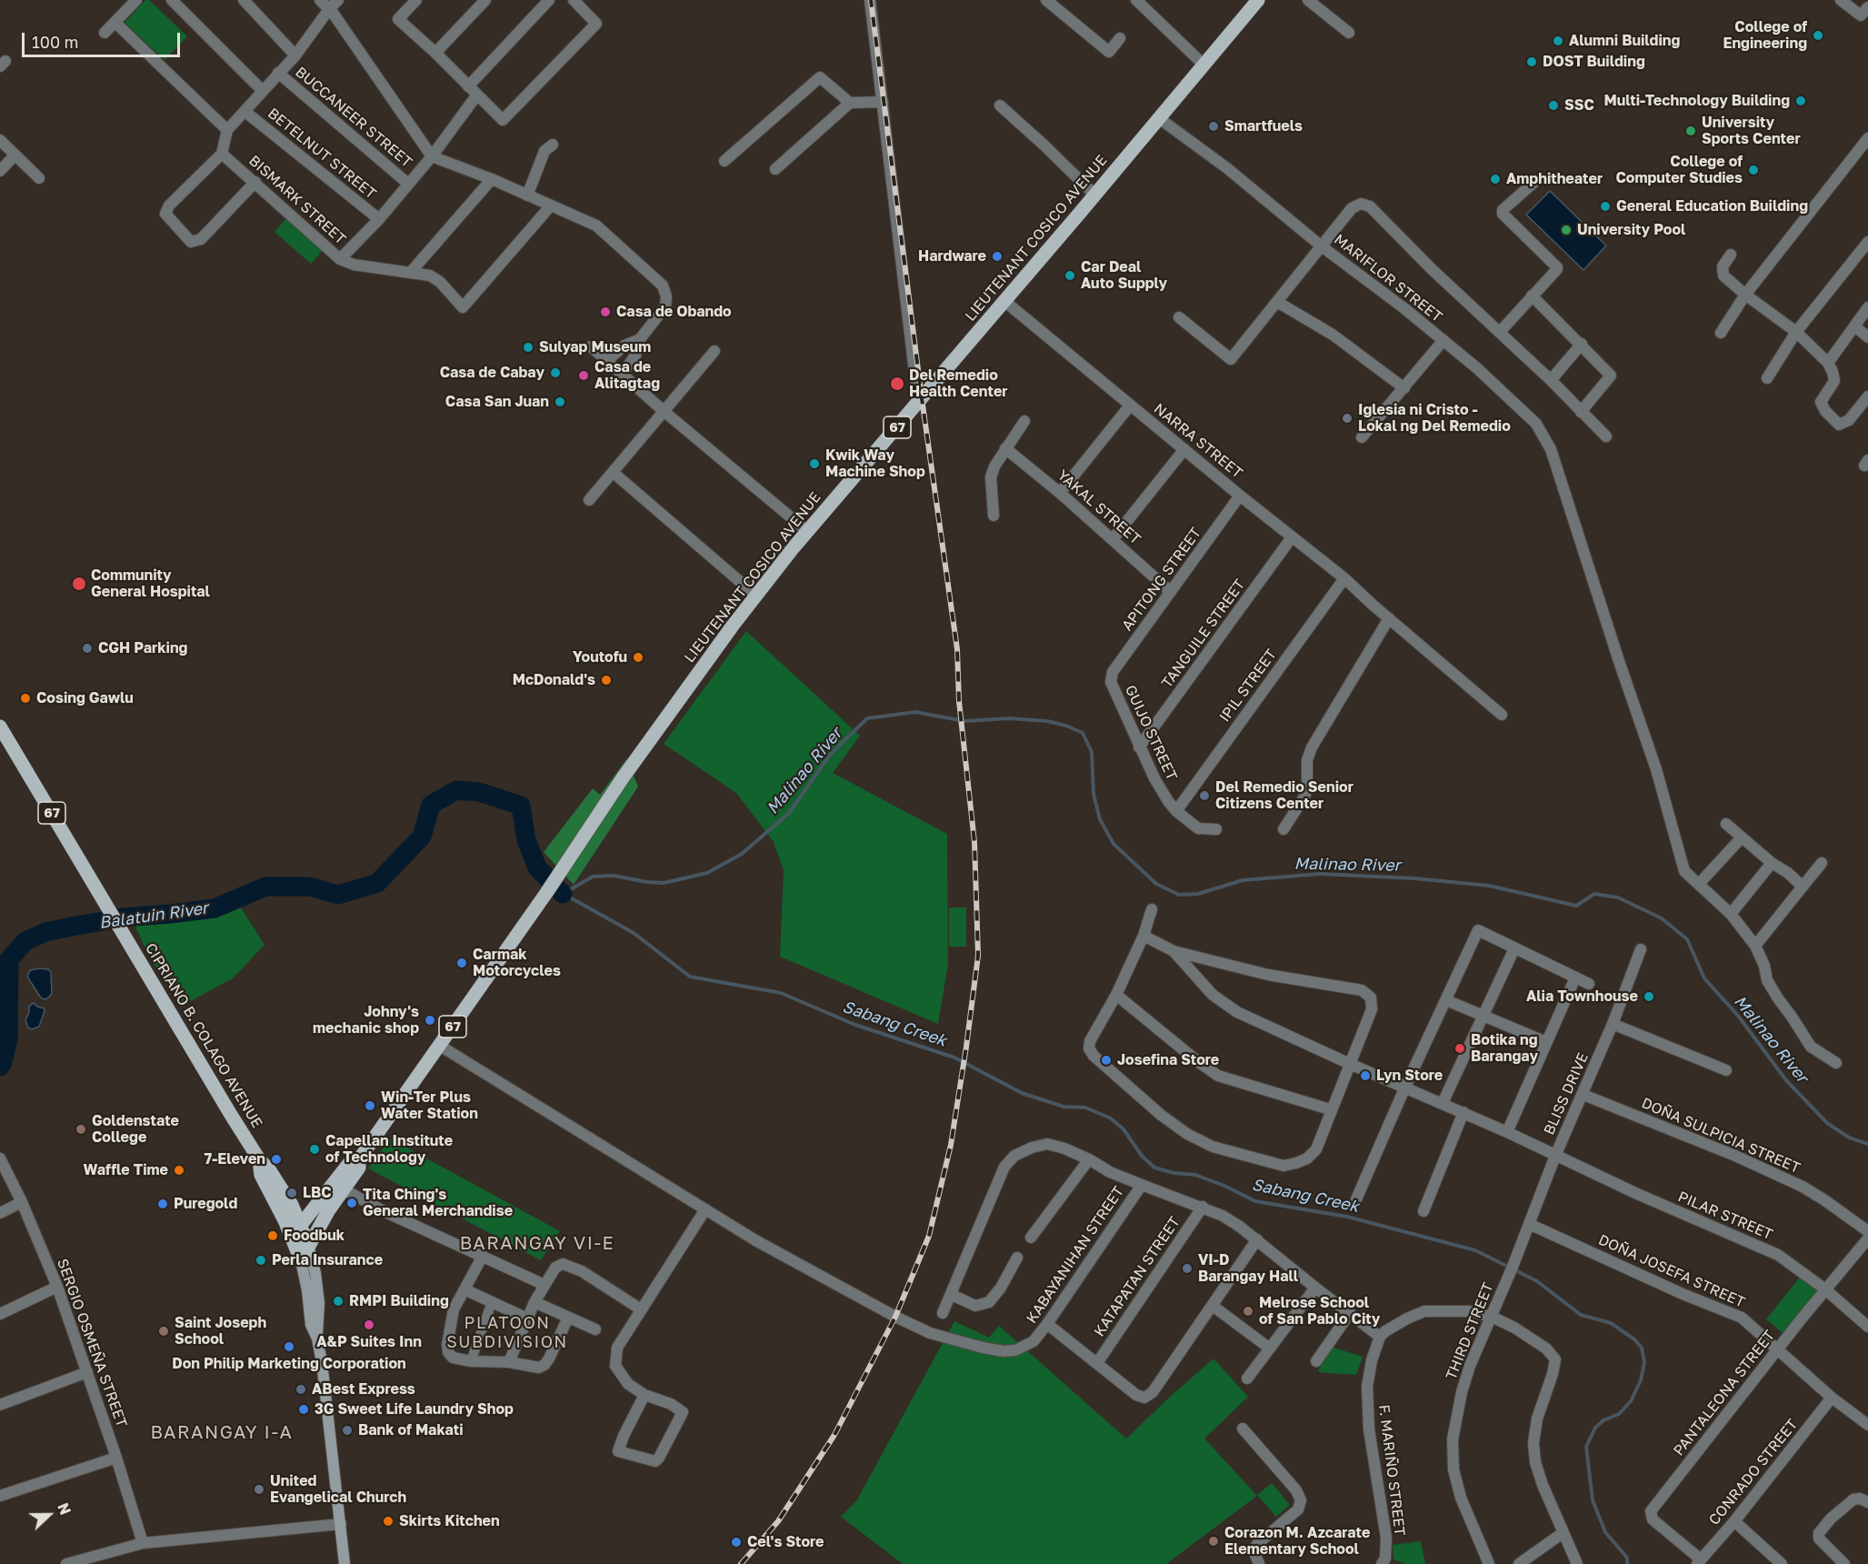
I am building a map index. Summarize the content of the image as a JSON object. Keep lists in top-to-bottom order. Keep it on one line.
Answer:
{"streets":{"main road":["LIEUTENANT COSICO AVENUE","67","CIPRIANO B. COLAGO AVENUE"],"street":["BUCCANEER STREET","BETELNUT STREET","BISMARK STREET","MARIFLOR STREET","NARRA STREET","YAKAL STREET","APITONG STREET","TANGUILE STREET","IPIL STREET","GUIJO STREET","BLISS DRIVE","DOÑA SULPICIA STREET","PILAR STREET","KABAYANIHAN STREET","DOÑA JOSEFA STREET","KATAPATAN STREET","THIRD STREET","SERGIO OSMEÑA STREET","PANTALEONA STREET","F. MARIÑO STREET","CONRADO STREET"]},"crossings":[["LIEUTENANT COSICO AVENUE","MARIFLOR STREET"],["LIEUTENANT COSICO AVENUE","NARRA STREET"],["LIEUTENANT COSICO AVENUE","CIPRIANO B. COLAGO AVENUE"],["NARRA STREET","APITONG STREET"],["NARRA STREET","TANGUILE STREET"],["NARRA STREET","IPIL STREET"],["YAKAL STREET","APITONG STREET"],["APITONG STREET","GUIJO STREET"],["TANGUILE STREET","GUIJO STREET"],["IPIL STREET","GUIJO STREET"],["BLISS DRIVE","DOÑA SULPICIA STREET"],["BLISS DRIVE","PILAR STREET"],["BLISS DRIVE","DOÑA JOSEFA STREET"],["BLISS DRIVE","THIRD STREET"],["PILAR STREET","PANTALEONA STREET"],["DOÑA JOSEFA STREET","PANTALEONA STREET"],["DOÑA JOSEFA STREET","CONRADO STREET"],["PANTALEONA STREET","CONRADO STREET"]],"districts":["BARANGAY VI-E","PLATOON SUBDIVISION","BARANGAY I-A"],"water":["Malinao River","Balatuin River","Sabang Creek"],"places":["College of Engineering","Alumni Building","DOST Building","Multi-Technology Building","SSC","Smartfuels","University Sports Center","College of Computer Studies","Amphitheater","General Education Building","University Pool","Hardware","Car Deal Auto Supply","Casa de Obando","Sulyap Museum","Casa de Cabay","Casa de Alitagtag","Del Remedio Health Center","Casa San Juan","Iglesia ni Cristo - Lokal ng Del Remedio","Kwik Way Machine Shop","Community General Hospital","CGH Parking","Youtofu","McDonald's","Cosing Gawlu","Del Remedio Senior Citizens Center","Carmak Motorcycles","Alia Townhouse","Johny's mechanic shop","Botika ng Barangay","Josefina Store","Lyn Store","Win-Ter Plus Water Station","Goldenstate College","Capellan Institute of Technology","7-Eleven","Waffle Time","LBC","Tita Ching's General Merchandise","Puregold","Foodbuk","Perla Insurance","VI-D Barangay Hall","RMPI Building","Melrose School of San Pablo City","A&P Suites Inn","Saint Joseph School","Don Philip Marketing Corporation","ABest Express","3G Sweet Life Laundry Shop","Bank of Makati","United Evangelical Church","Skirts Kitchen","Corazon M. Azcarate Elementary School","Cel's Store"],"scale_bar":"100 m","north":"right"}
